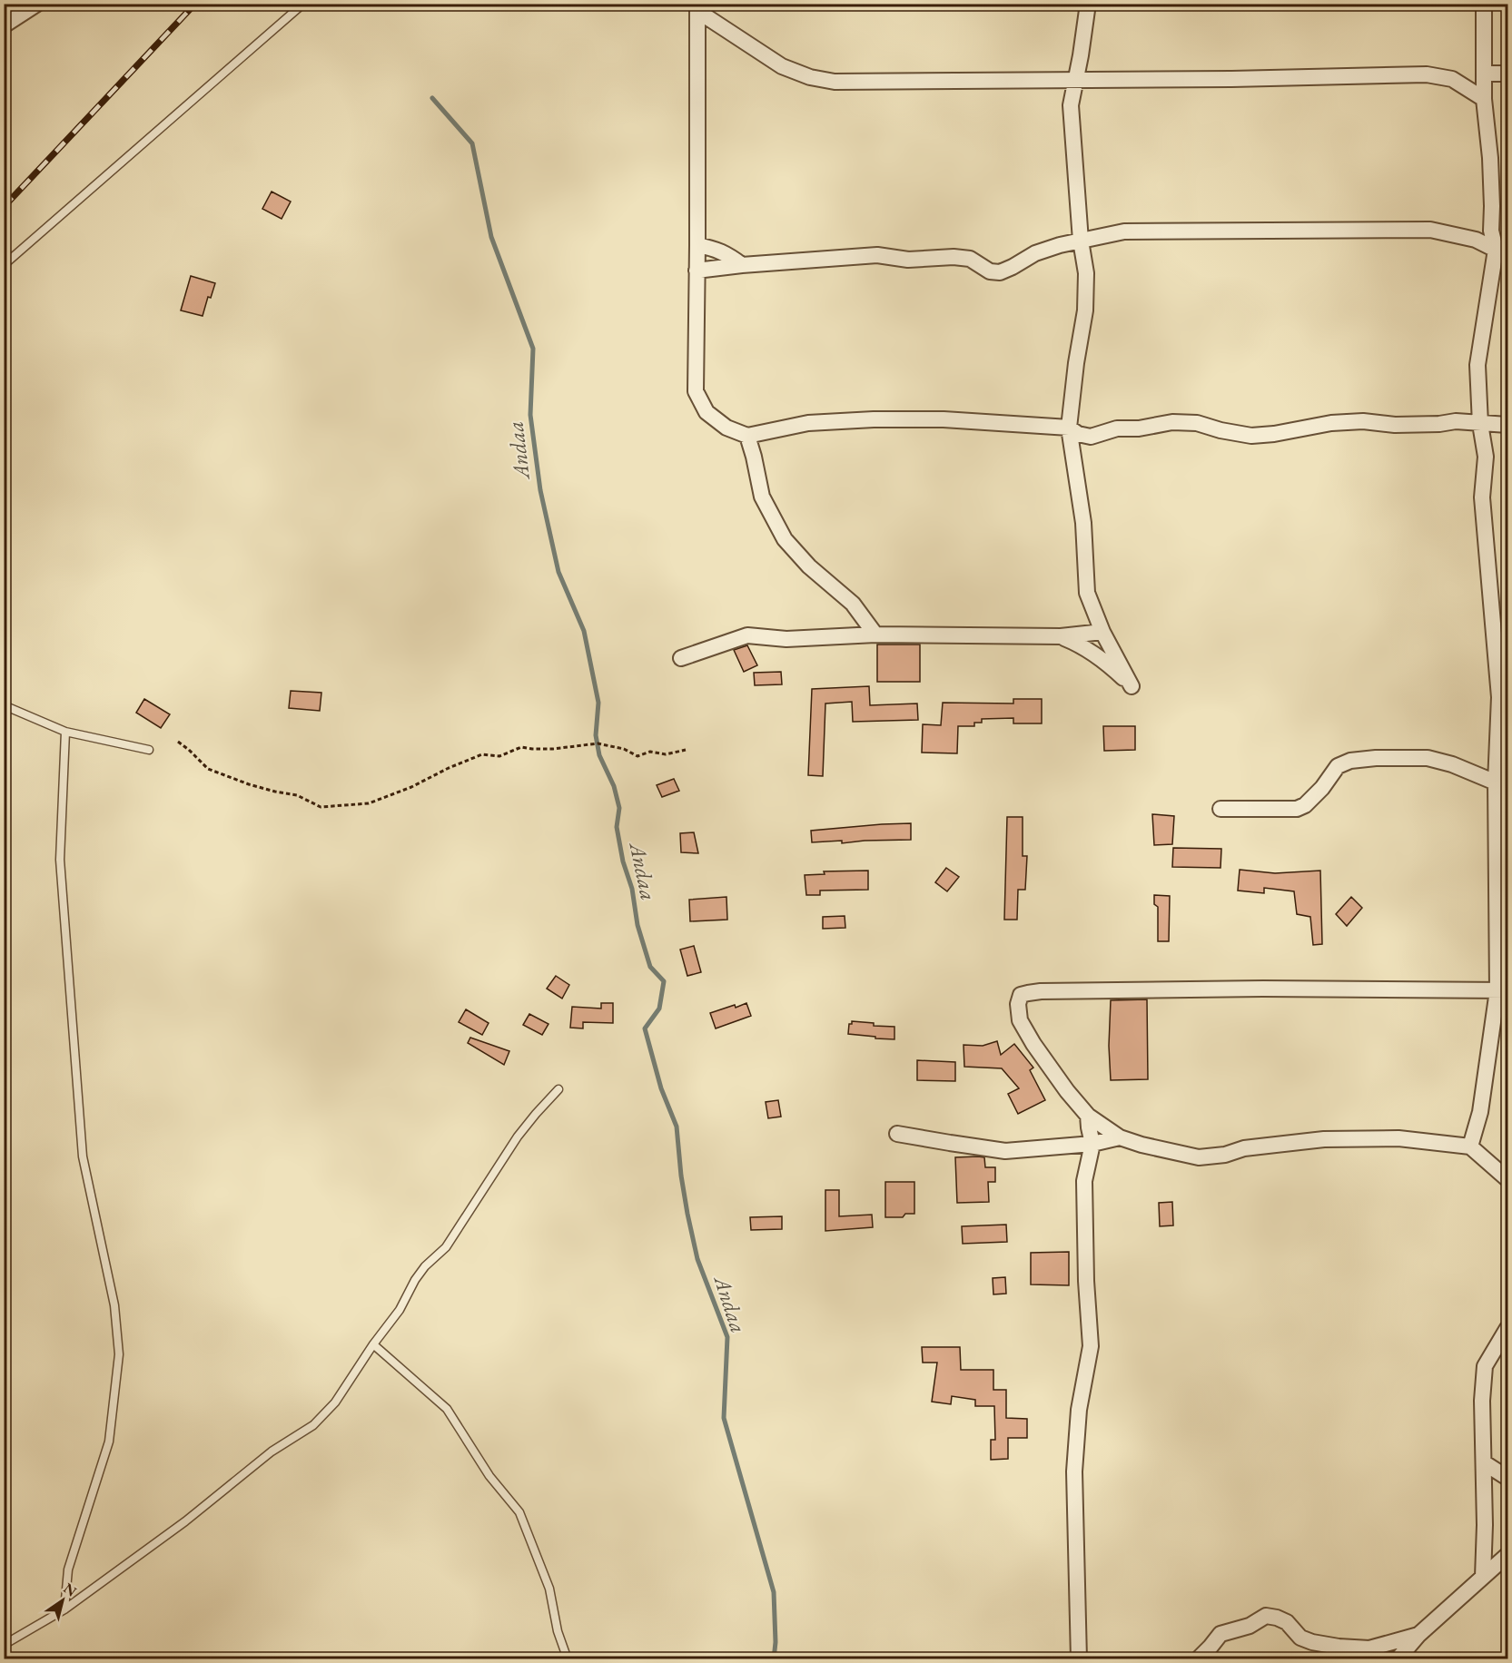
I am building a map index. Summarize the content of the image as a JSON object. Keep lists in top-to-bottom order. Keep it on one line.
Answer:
{"water":["Andaa"],"north":"top right"}
